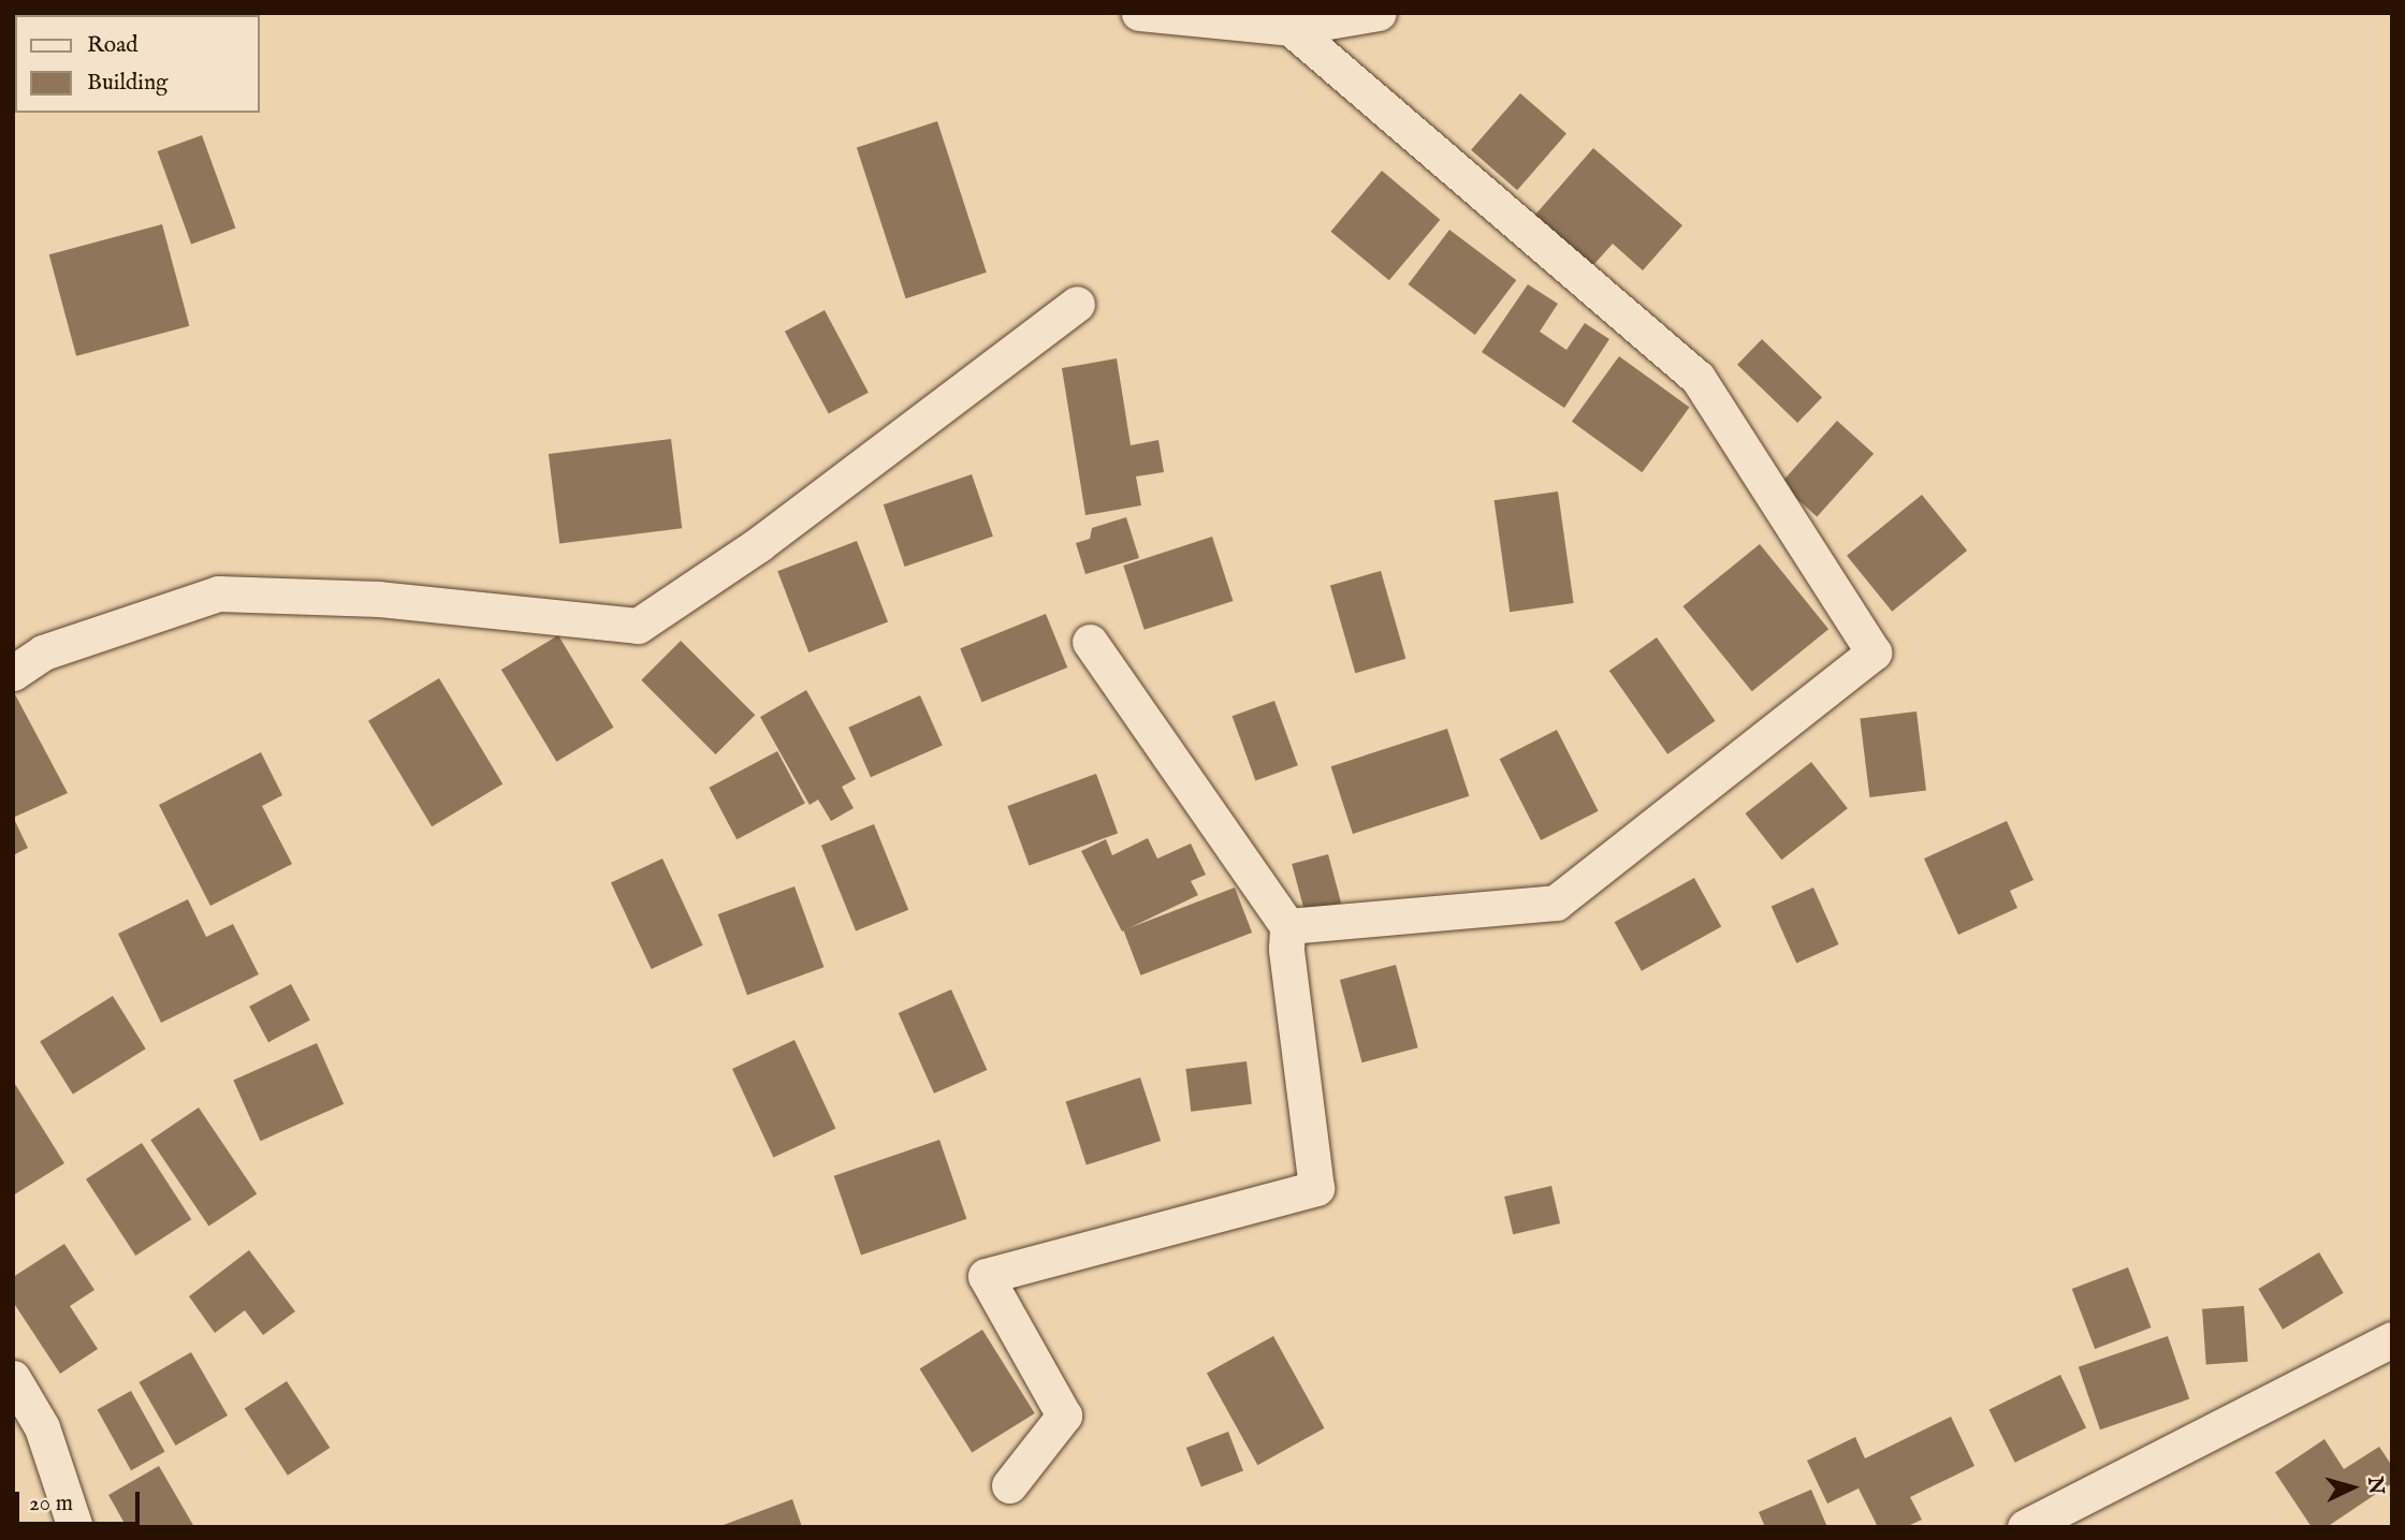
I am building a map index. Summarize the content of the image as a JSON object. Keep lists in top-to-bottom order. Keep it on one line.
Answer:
{"legend":["Road","Building"],"scale_bar":"20 m","north":"right"}
